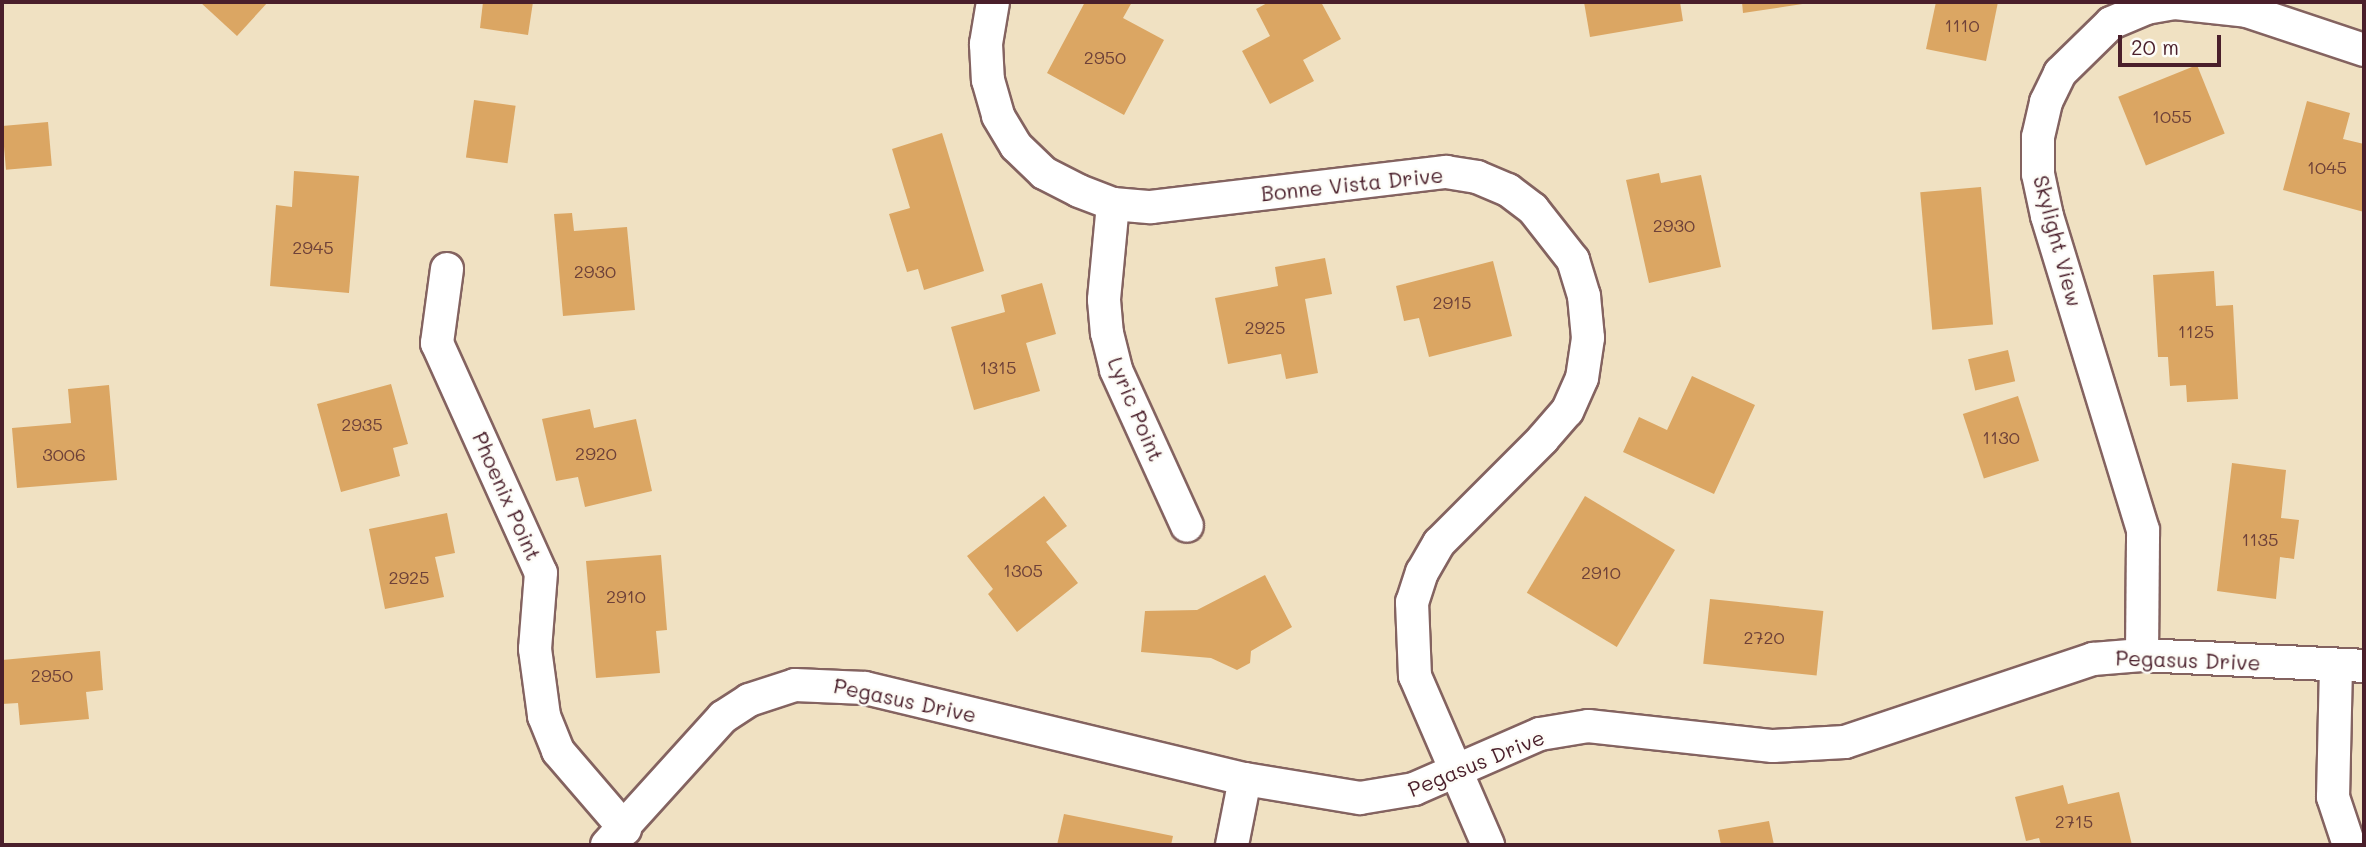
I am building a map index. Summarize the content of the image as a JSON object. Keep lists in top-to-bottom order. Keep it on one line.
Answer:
{"streets":{"street":["Bonne Vista Drive","Skylight View","Lyric Point","Phoenix Point","Pegasus Drive"]},"crossings":[["Bonne Vista Drive","Lyric Point"],["Bonne Vista Drive","Pegasus Drive"],["Skylight View","Pegasus Drive"],["Phoenix Point","Pegasus Drive"]],"house_numbers":["1110","2950","1055","1045","2930","2945","2930","2915","2925","1125","1315","2935","1130","2920","3006","1135","1305","2910","2925","2910","2720","2950","2715"],"scale_bar":"20 m"}
